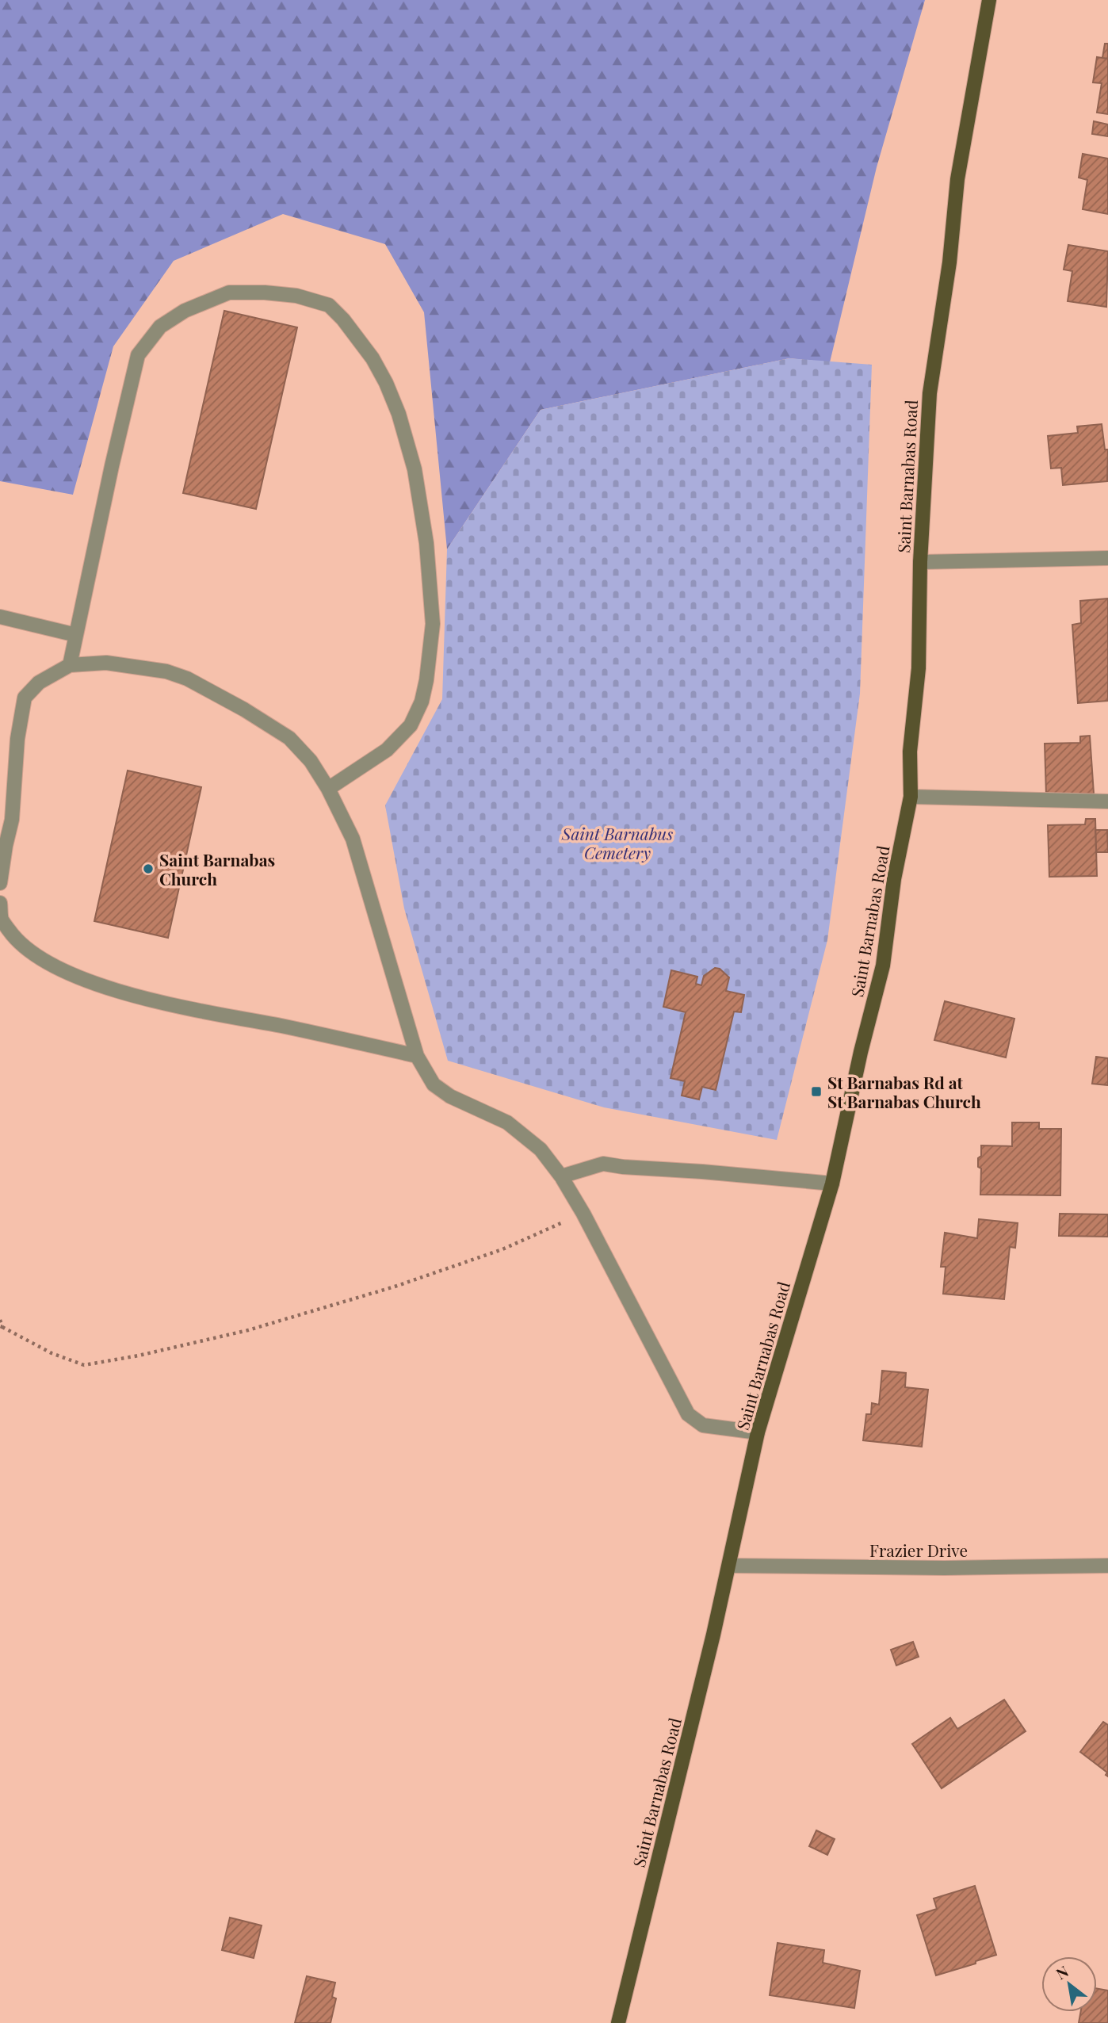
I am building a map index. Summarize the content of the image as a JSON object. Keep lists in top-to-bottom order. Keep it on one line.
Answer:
{"streets":{"main road":["Saint Barnabas Road"],"street":["Frazier Drive"]},"crossings":[["Saint Barnabas Road","Frazier Drive"]],"parks":["Saint Barnabus Cemetery"],"places":{"other":["Saint Barnabas Church"],"transit":["St Barnabas Rd at St Barnabas Church"]},"north":"top left"}
